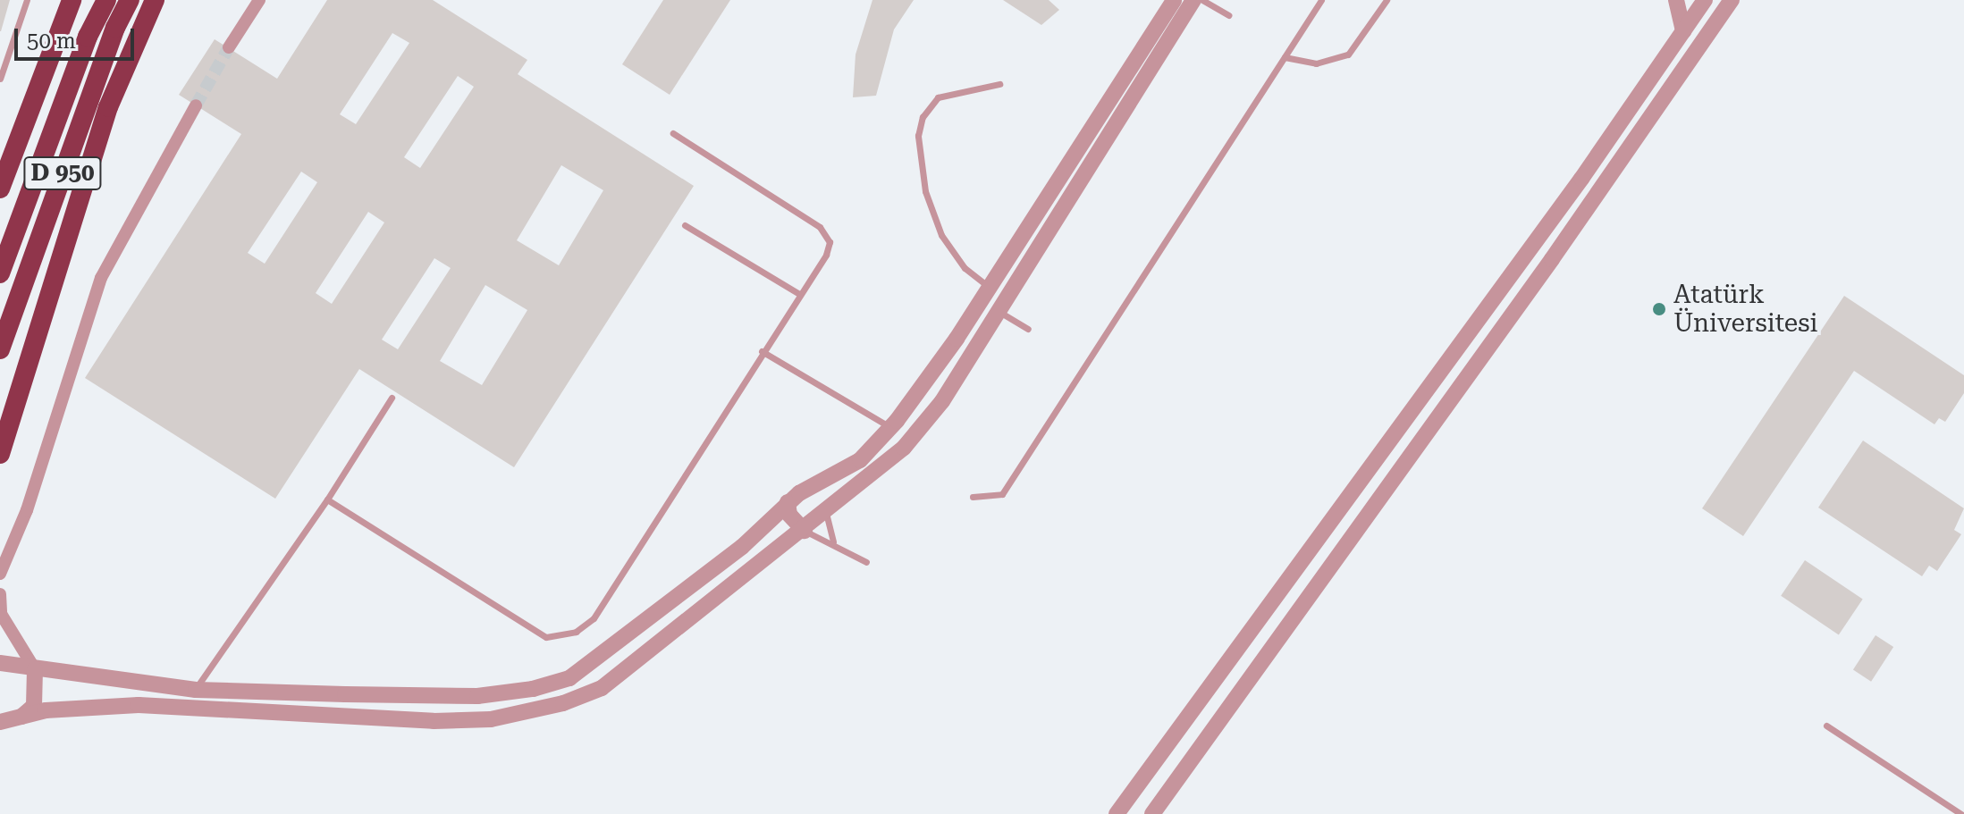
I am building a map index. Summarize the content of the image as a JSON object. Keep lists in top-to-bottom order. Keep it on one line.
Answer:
{"streets":{"highway":["D 950"]},"places":["Atatürk Üniversitesi"],"scale_bar":"50 m"}
